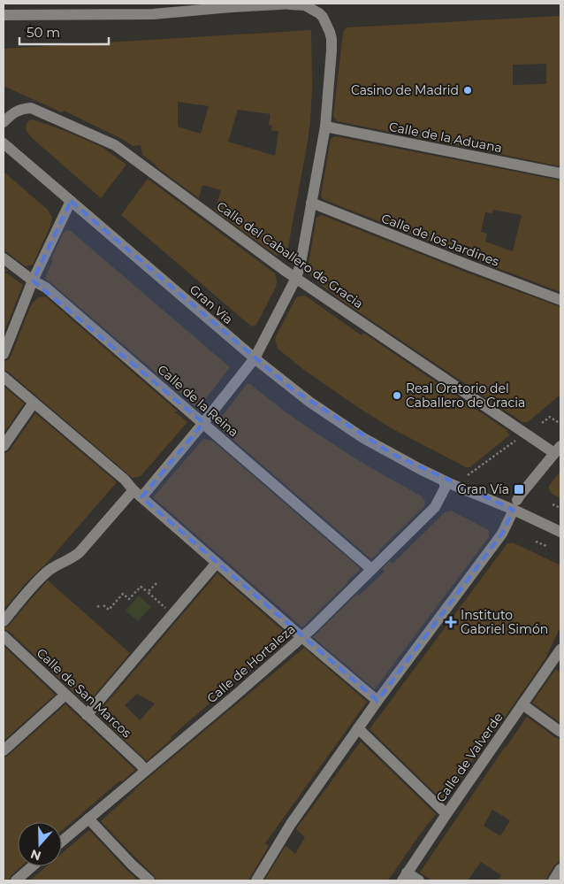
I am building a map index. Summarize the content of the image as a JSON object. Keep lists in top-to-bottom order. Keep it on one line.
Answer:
{"streets":{"street":["Calle de la Aduana","Calle de los Jardines","Calle del Caballero de Gracia","Gran Vía","Calle de la Reina","Calle de Hortaleza","Calle de San Marcos","Calle de Valverde"]},"crossings":[["Gran Vía","Calle de Hortaleza"],["Calle de la Reina","Calle de Hortaleza"],["Calle de Hortaleza","Calle de San Marcos"]],"places":{"other":["Casino de Madrid","Real Oratorio del Caballero de Gracia"],"transit":["Gran Vía"],"health":["Instituto Gabriel Simón"]},"scale_bar":"50 m","north":"bottom"}
